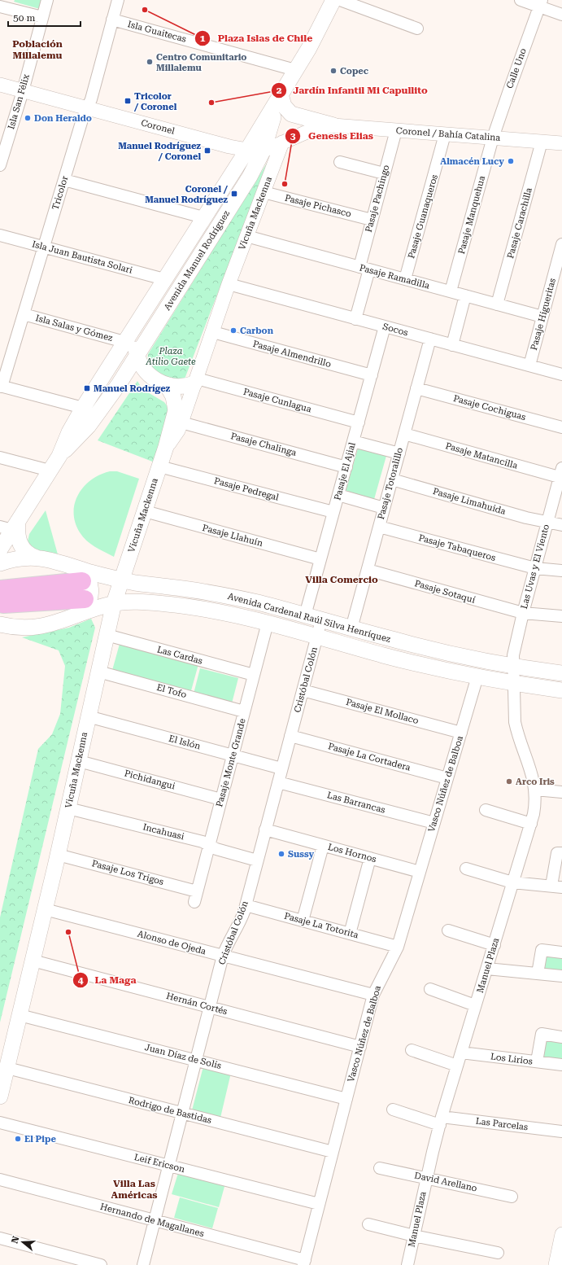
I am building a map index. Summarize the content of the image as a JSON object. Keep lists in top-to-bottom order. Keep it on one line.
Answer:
{"streets":{"main road":["Vicuña Mackenna","Avenida Manuel Rodríguez","Avenida Cardenal Raúl Silva Henríquez"],"street":["Isla Guaitecas","Calle Uno","Isla San Félix","Coronel","Coronel / Bahía Catalina","Tricolor","Pasaje Pachingo","Pasaje Pichasco","Pasaje Manquehua","Pasaje Guanaqueros","Pasaje Carachilla","Isla Juan Bautista Solari","Pasaje Ramadilla","Pasaje Higueritas","Isla Salas y Gómez","Socos","Pasaje Almendrillo","Pasaje Cunlagua","Pasaje Cochiguas","Pasaje Chalinga","Pasaje Matancilla","Pasaje El Ajial","Pasaje Totoralillo","Pasaje Pedregal","Pasaje Limahuida","Pasaje Llahuín","Pasaje Tabaqueros","Las Uvas y El Viento","Pasaje Sotaquí","Las Cardas","Cristóbal Colón","El Tofo","Pasaje El Mollaco","El Islón","Pasaje La Cortadera","Pasaje Monte Grande","Pichidangui","Vasco Núñez de Balboa","Las Barrancas","Incahuasi","Los Hornos","Pasaje Los Trigos","Pasaje La Totorita","Alonso de Ojeda","Manuel Plaza","Hernán Cortés","Juan Díaz de Solís","Los Lirios","Rodrigo de Bastidas","Las Parcelas","Leif Ericson","David Arellano","Hernando de Magallanes"]},"crossings":[["Isla Guaitecas","Tricolor"],["Calle Uno","Coronel / Bahía Catalina"],["Calle Uno","Pasaje Manquehua"],["Isla San Félix","Coronel"],["Coronel","Coronel / Bahía Catalina"],["Coronel","Tricolor"],["Coronel","Vicuña Mackenna"],["Coronel","Avenida Manuel Rodríguez"],["Coronel / Bahía Catalina","Pasaje Pachingo"],["Coronel / Bahía Catalina","Pasaje Manquehua"],["Coronel / Bahía Catalina","Pasaje Guanaqueros"],["Coronel / Bahía Catalina","Pasaje Carachilla"],["Tricolor","Isla Juan Bautista Solari"],["Tricolor","Isla Salas y Gómez"],["Pasaje Pachingo","Pasaje Pichasco"],["Pasaje Pachingo","Pasaje Ramadilla"],["Pasaje Pachingo","Socos"],["Pasaje Pichasco","Vicuña Mackenna"],["Vicuña Mackenna","Pasaje Ramadilla"],["Vicuña Mackenna","Socos"],["Vicuña Mackenna","Pasaje Almendrillo"],["Vicuña Mackenna","Pasaje Cunlagua"],["Vicuña Mackenna","Pasaje Chalinga"],["Vicuña Mackenna","Pasaje Pedregal"],["Vicuña Mackenna","Pasaje Llahuín"],["Vicuña Mackenna","Avenida Cardenal Raúl Silva Henríquez"],["Vicuña Mackenna","Las Cardas"],["Vicuña Mackenna","El Tofo"],["Vicuña Mackenna","El Islón"],["Vicuña Mackenna","Pichidangui"],["Vicuña Mackenna","Incahuasi"],["Vicuña Mackenna","Pasaje Los Trigos"],["Vicuña Mackenna","Alonso de Ojeda"],["Vicuña Mackenna","Hernán Cortés"],["Vicuña Mackenna","Juan Díaz de Solís"],["Vicuña Mackenna","Rodrigo de Bastidas"],["Pasaje Manquehua","Pasaje Ramadilla"],["Pasaje Guanaqueros","Pasaje Ramadilla"],["Pasaje Carachilla","Pasaje Ramadilla"],["Isla Juan Bautista Solari","Avenida Manuel Rodríguez"],["Avenida Manuel Rodríguez","Isla Salas y Gómez"],["Pasaje Ramadilla","Pasaje Higueritas"],["Pasaje Higueritas","Socos"],["Socos","Pasaje El Ajial"],["Socos","Pasaje Totoralillo"],["Pasaje Almendrillo","Pasaje El Ajial"],["Pasaje Cunlagua","Pasaje El Ajial"],["Pasaje Cochiguas","Pasaje Totoralillo"],["Pasaje Chalinga","Pasaje El Ajial"],["Pasaje Matancilla","Pasaje Totoralillo"],["Pasaje Matancilla","Las Uvas y El Viento"],["Pasaje El Ajial","Pasaje Pedregal"],["Pasaje El Ajial","Pasaje Llahuín"],["Pasaje El Ajial","Avenida Cardenal Raúl Silva Henríquez"],["Pasaje Totoralillo","Pasaje Limahuida"],["Pasaje Totoralillo","Pasaje Tabaqueros"],["Pasaje Totoralillo","Pasaje Sotaquí"],["Pasaje Totoralillo","Avenida Cardenal Raúl Silva Henríquez"],["Pasaje Limahuida","Las Uvas y El Viento"],["Pasaje Tabaqueros","Las Uvas y El Viento"],["Las Uvas y El Viento","Pasaje Sotaquí"],["Las Uvas y El Viento","Avenida Cardenal Raúl Silva Henríquez"],["Las Uvas y El Viento","Manuel Plaza"],["Avenida Cardenal Raúl Silva Henríquez","Cristóbal Colón"],["Avenida Cardenal Raúl Silva Henríquez","Pasaje Monte Grande"],["Avenida Cardenal Raúl Silva Henríquez","Vasco Núñez de Balboa"],["Avenida Cardenal Raúl Silva Henríquez","Manuel Plaza"],["Las Cardas","Pasaje Monte Grande"],["Cristóbal Colón","Pasaje El Mollaco"],["Cristóbal Colón","El Islón"],["Cristóbal Colón","Pasaje La Cortadera"],["Cristóbal Colón","Las Barrancas"],["Cristóbal Colón","Incahuasi"],["Cristóbal Colón","Los Hornos"],["Cristóbal Colón","Pasaje La Totorita"],["Cristóbal Colón","Alonso de Ojeda"],["Cristóbal Colón","Hernán Cortés"],["Cristóbal Colón","Juan Díaz de Solís"],["Cristóbal Colón","Rodrigo de Bastidas"],["Cristóbal Colón","Leif Ericson"],["Cristóbal Colón","Hernando de Magallanes"],["El Tofo","Pasaje Monte Grande"],["Pasaje El Mollaco","Vasco Núñez de Balboa"],["El Islón","Pasaje Monte Grande"],["Pasaje La Cortadera","Vasco Núñez de Balboa"],["Pasaje Monte Grande","Pichidangui"],["Pasaje Monte Grande","Incahuasi"],["Pasaje Monte Grande","Pasaje Los Trigos"],["Vasco Núñez de Balboa","Las Barrancas"],["Vasco Núñez de Balboa","Los Hornos"],["Vasco Núñez de Balboa","Pasaje La Totorita"],["Vasco Núñez de Balboa","Alonso de Ojeda"],["Vasco Núñez de Balboa","Hernán Cortés"],["Vasco Núñez de Balboa","Juan Díaz de Solís"],["Vasco Núñez de Balboa","Rodrigo de Bastidas"],["Vasco Núñez de Balboa","Leif Ericson"],["Vasco Núñez de Balboa","Hernando de Magallanes"],["Manuel Plaza","Los Lirios"],["Manuel Plaza","Las Parcelas"],["Manuel Plaza","David Arellano"]],"districts":["Población Millalemu","Villa Comercio","Villa Las Américas"],"parks":["Plaza Atilio Gaete"],"places":{"other":["Plaza Islas de Chile","Centro Comunitario Millalemu","Copec","Jardín Infantil Mi Capullito","Don Heraldo","Almacén Lucy","Genesis Elias","Carbon","Arco Iris","Sussy","La Maga","El Pipe"],"transit":["Tricolor / Coronel","Manuel Rodríguez / Coronel","Coronel / Manuel Rodríguez","Manuel Rodrígez"]},"scale_bar":"50 m","north":"left"}
